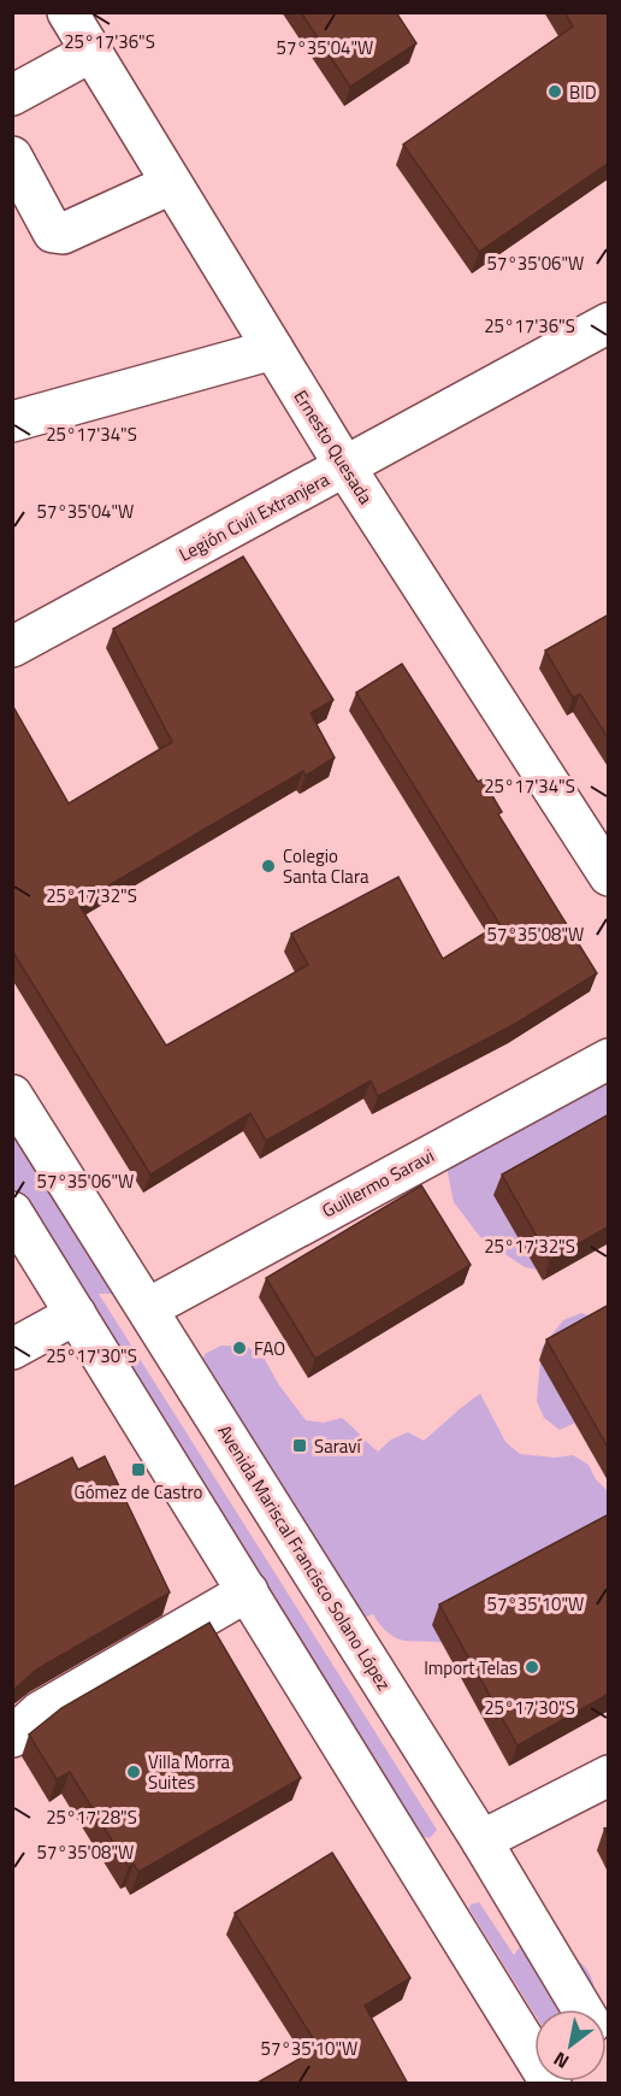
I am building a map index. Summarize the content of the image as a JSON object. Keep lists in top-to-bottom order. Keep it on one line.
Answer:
{"streets":{"main road":["Ernesto Quesada","Legión Civil Extranjera","Guillermo Saravi","Avenida Mariscal Francisco Solano López"]},"crossings":[["Ernesto Quesada","Legión Civil Extranjera"],["Guillermo Saravi","Avenida Mariscal Francisco Solano López"]],"places":{"other":["BID","Colegio Santa Clara","FAO","Import Telas","Villa Morra Suites"],"transit":["Saraví","Gómez de Castro"]},"north":"bottom left","coordinates":["25°17'36\"S","57°35'04\"W","57°35'06\"W","25°17'34\"S","25°17'32\"S","57°35'08\"W","25°17'30\"S","57°35'10\"W","25°17'28\"S"]}
